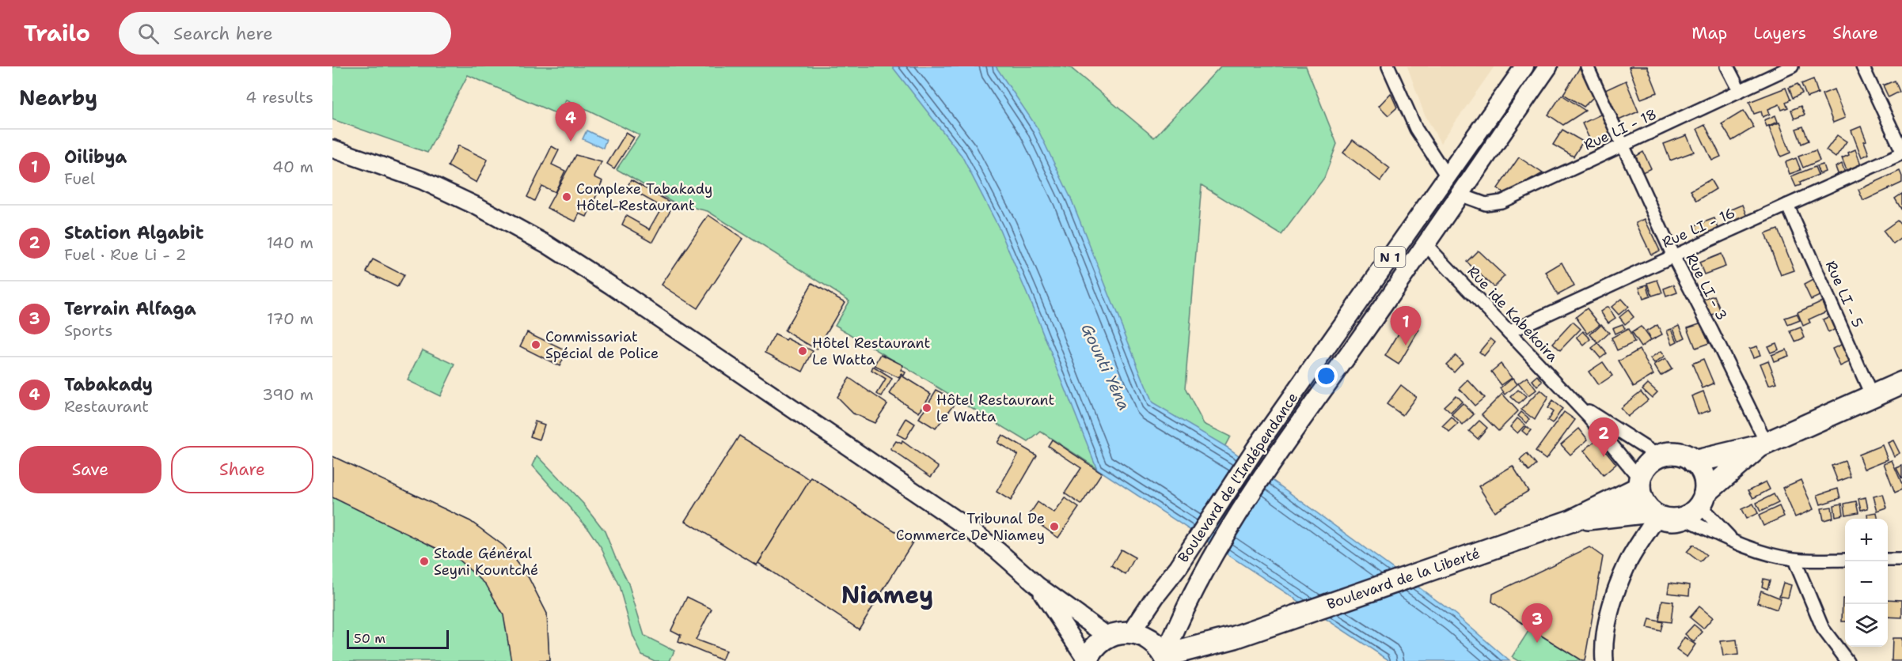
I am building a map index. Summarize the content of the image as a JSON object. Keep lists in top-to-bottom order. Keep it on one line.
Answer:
{"streets":{"highway":["Boulevard de la Liberté"],"main road":["N 1","Boulevard de l'Indépendance"],"street":["Rue LI - 18","Rue LI - 16","Rue LI - 3","Rue LI - 5","Rue ide Kabekoira"]},"crossings":[["Rue LI - 18","Rue LI - 3"],["Rue LI - 18","Boulevard de l'Indépendance"],["Rue LI - 16","Rue LI - 3"],["Rue LI - 16","Rue LI - 5"],["Rue LI - 16","Rue ide Kabekoira"],["Rue ide Kabekoira","Boulevard de l'Indépendance"],["Boulevard de l'Indépendance","Boulevard de la Liberté"]],"districts":["Niamey"],"water":["Gounti Yéna"],"places":["Complexe Tabakady Hôtel-Restaurant","Commissariat Spécial de Police","Hôtel Restaurant Le Watta","Hôtel Restaurant le Watta","Tribunal De Commerce De Niamey","Stade Général Seyni Kountché"],"scale_bar":"50 m","page":{"header":"Trailo","search":"Search here","nav":["Map","Layers","Share"],"heading":["Nearby","4 results"],"pins":["4","1","2","3"],"list":[{"mark":"1","name":"Oilibya","note":"Fuel","value":"40 m"},{"mark":"2","name":"Station Algabit","note":"Fuel · Rue Li - 2","value":"140 m"},{"mark":"3","name":"Terrain Alfaga","note":"Sports","value":"170 m"},{"mark":"4","name":"Tabakady","note":"Restaurant","value":"390 m"}],"buttons":["Save","Share"],"map_buttons":["+","−"],"scale":"50 m"}}
